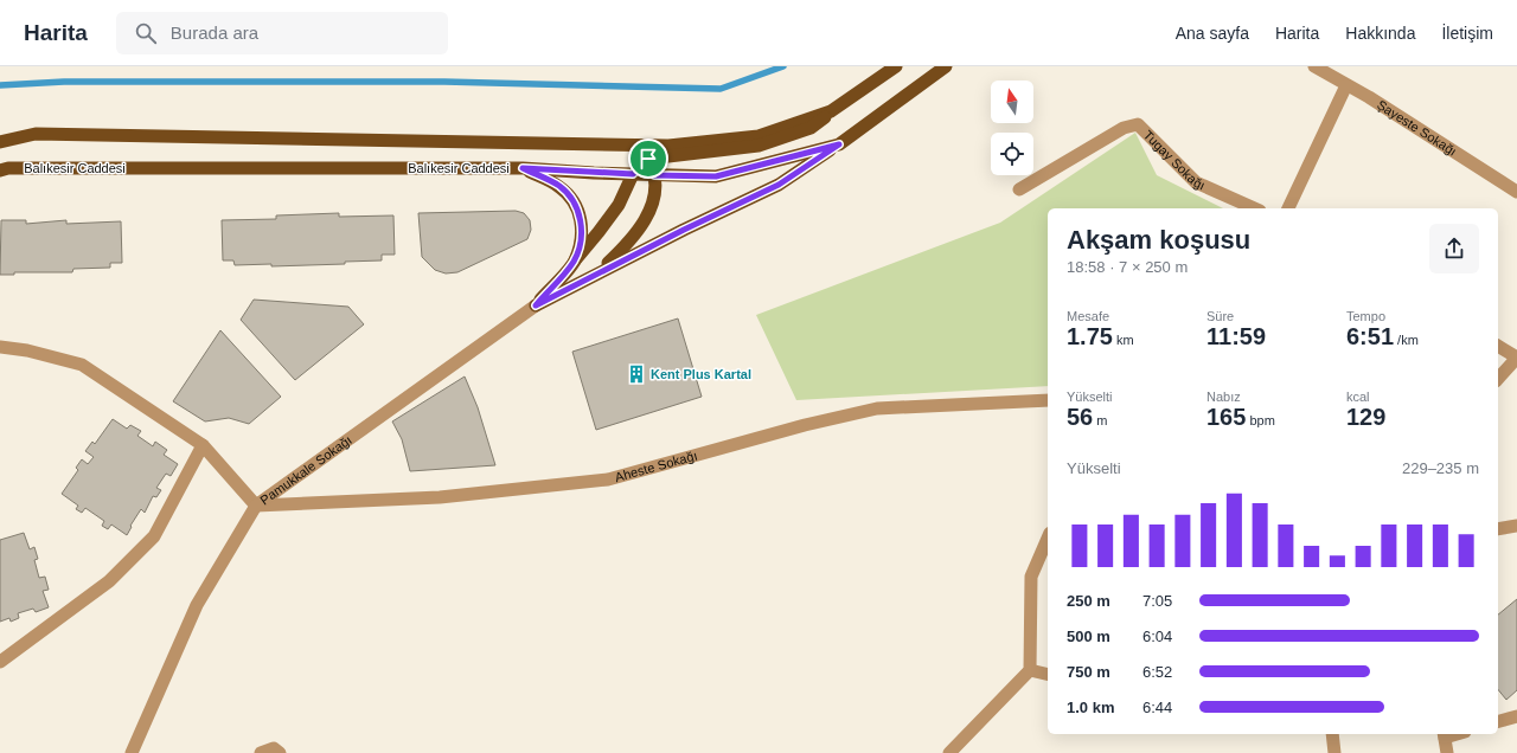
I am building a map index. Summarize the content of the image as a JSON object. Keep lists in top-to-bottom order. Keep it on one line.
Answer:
{"streets":{"main road":["Balıkesir Caddesi"],"street":["Şayeste Sokağı","Tugay Sokağı","Aheste Sokağı","Pamukkale Sokağı"]},"crossings":[["Aheste Sokağı","Pamukkale Sokağı"]],"places":{"building":["Kent Plus Kartal"]},"north":"top","page":{"header":"Harita","search":"Burada ara","nav":["Ana sayfa","Harita","Hakkında","İletişim"],"heading":["Akşam koşusu","18:58 · 7 × 250 m"],"stats":[["Mesafe","1.75 km"],["Süre","11:59"],["Tempo","6:51 /km"],["Yükselti","56 m"],["Nabız","165 bpm"],["kcal","129"]],"chart":["Yükselti","229–235 m"],"list":[{"name":"250 m","note":"7:05"},{"name":"500 m","note":"6:04"},{"name":"750 m","note":"6:52"},{"name":"1.0 km","note":"6:44"}]}}
